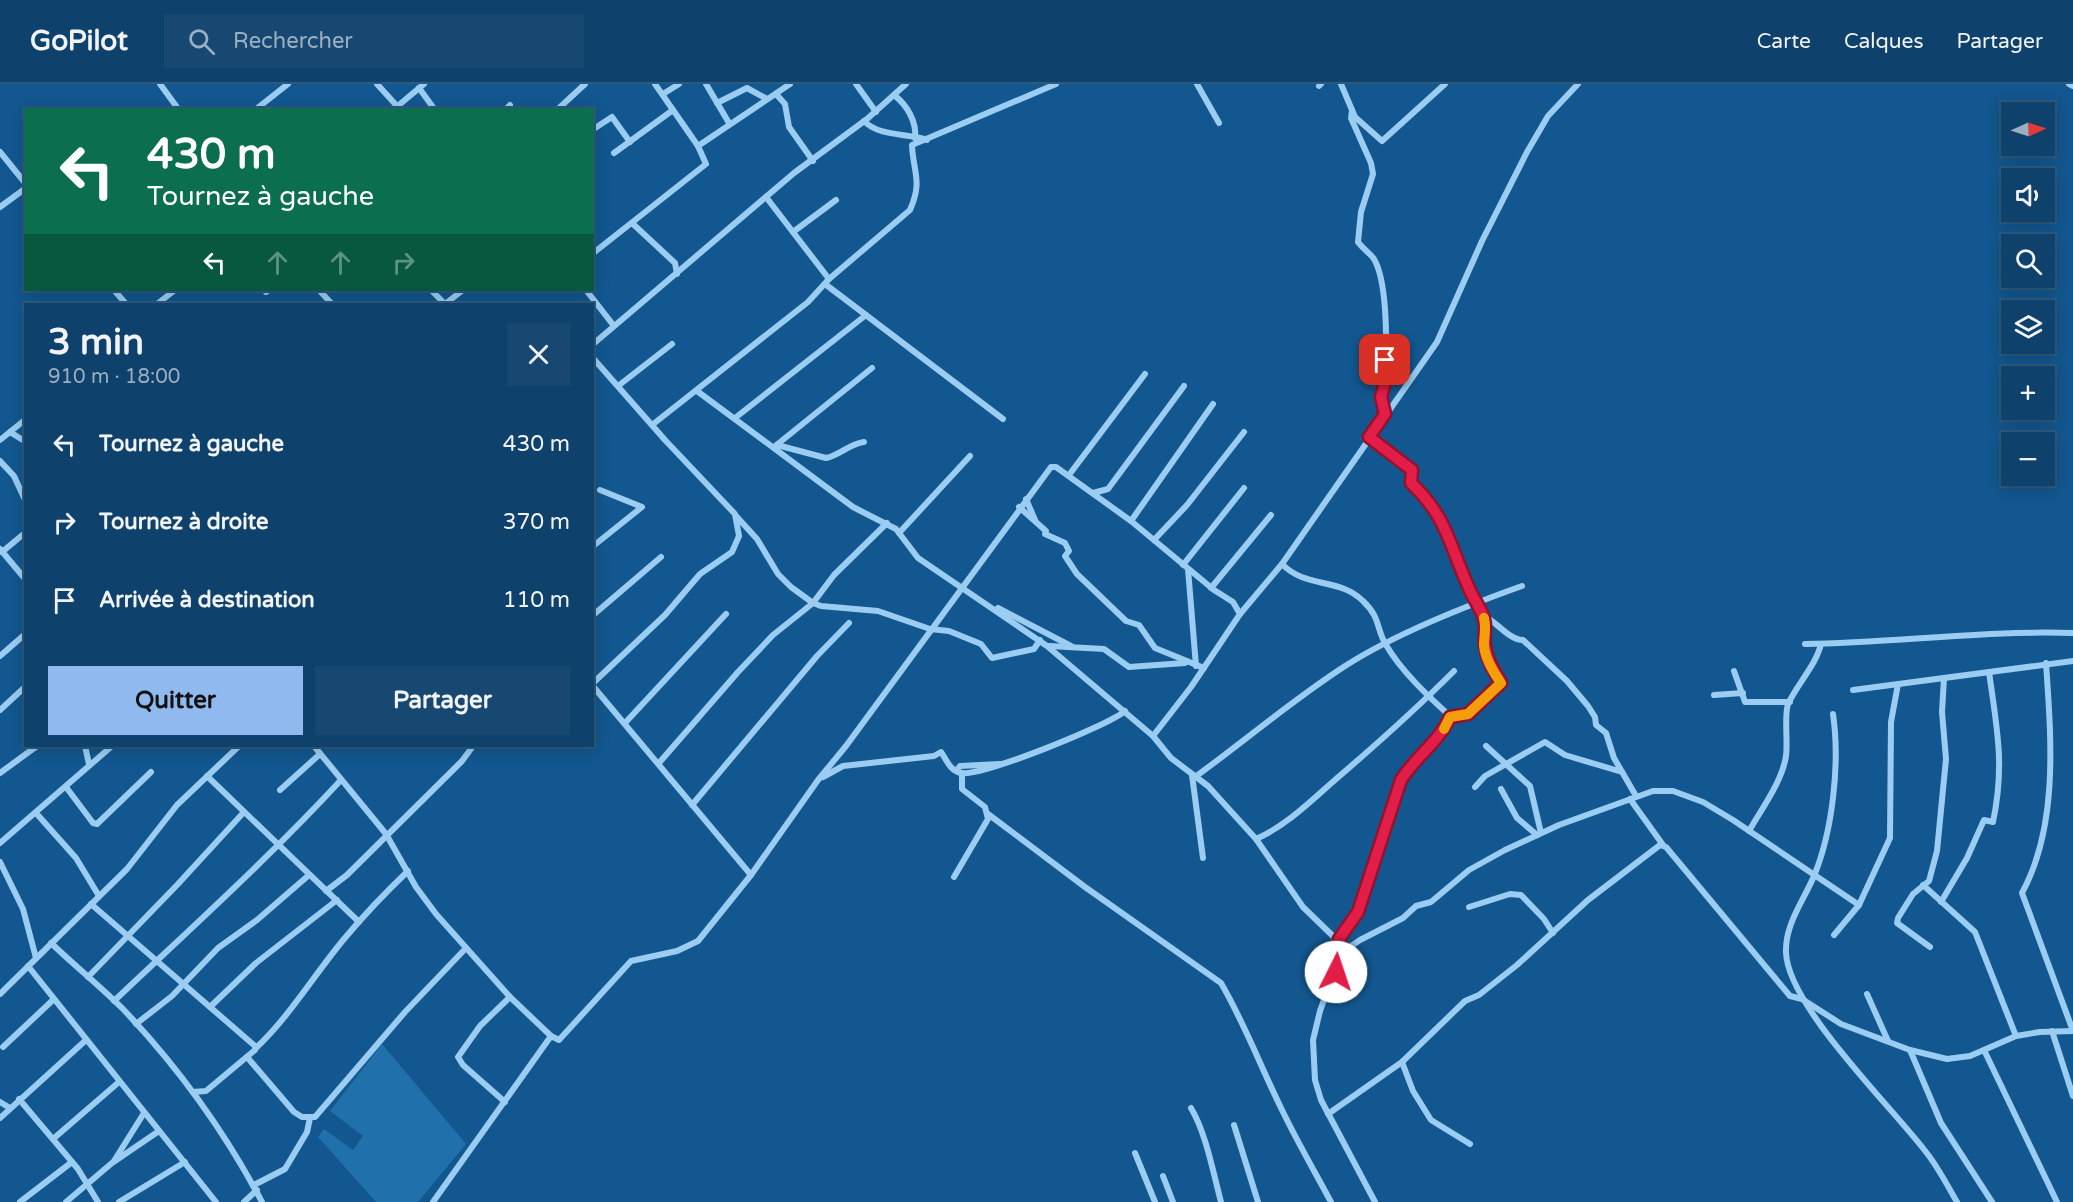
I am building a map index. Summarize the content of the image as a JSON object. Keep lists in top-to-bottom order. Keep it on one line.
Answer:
{"north":"right","page":{"header":"GoPilot","search":"Rechercher","nav":["Carte","Calques","Partager"],"map_buttons":["+","−"],"turn":["430 m","Tournez à gauche"],"heading":["3 min","910 m · 18:00"],"list":[{"name":"Tournez à gauche","value":"430 m"},{"name":"Tournez à droite","value":"370 m"},{"name":"Arrivée à destination","value":"110 m"}],"buttons":["Quitter","Partager"]}}
